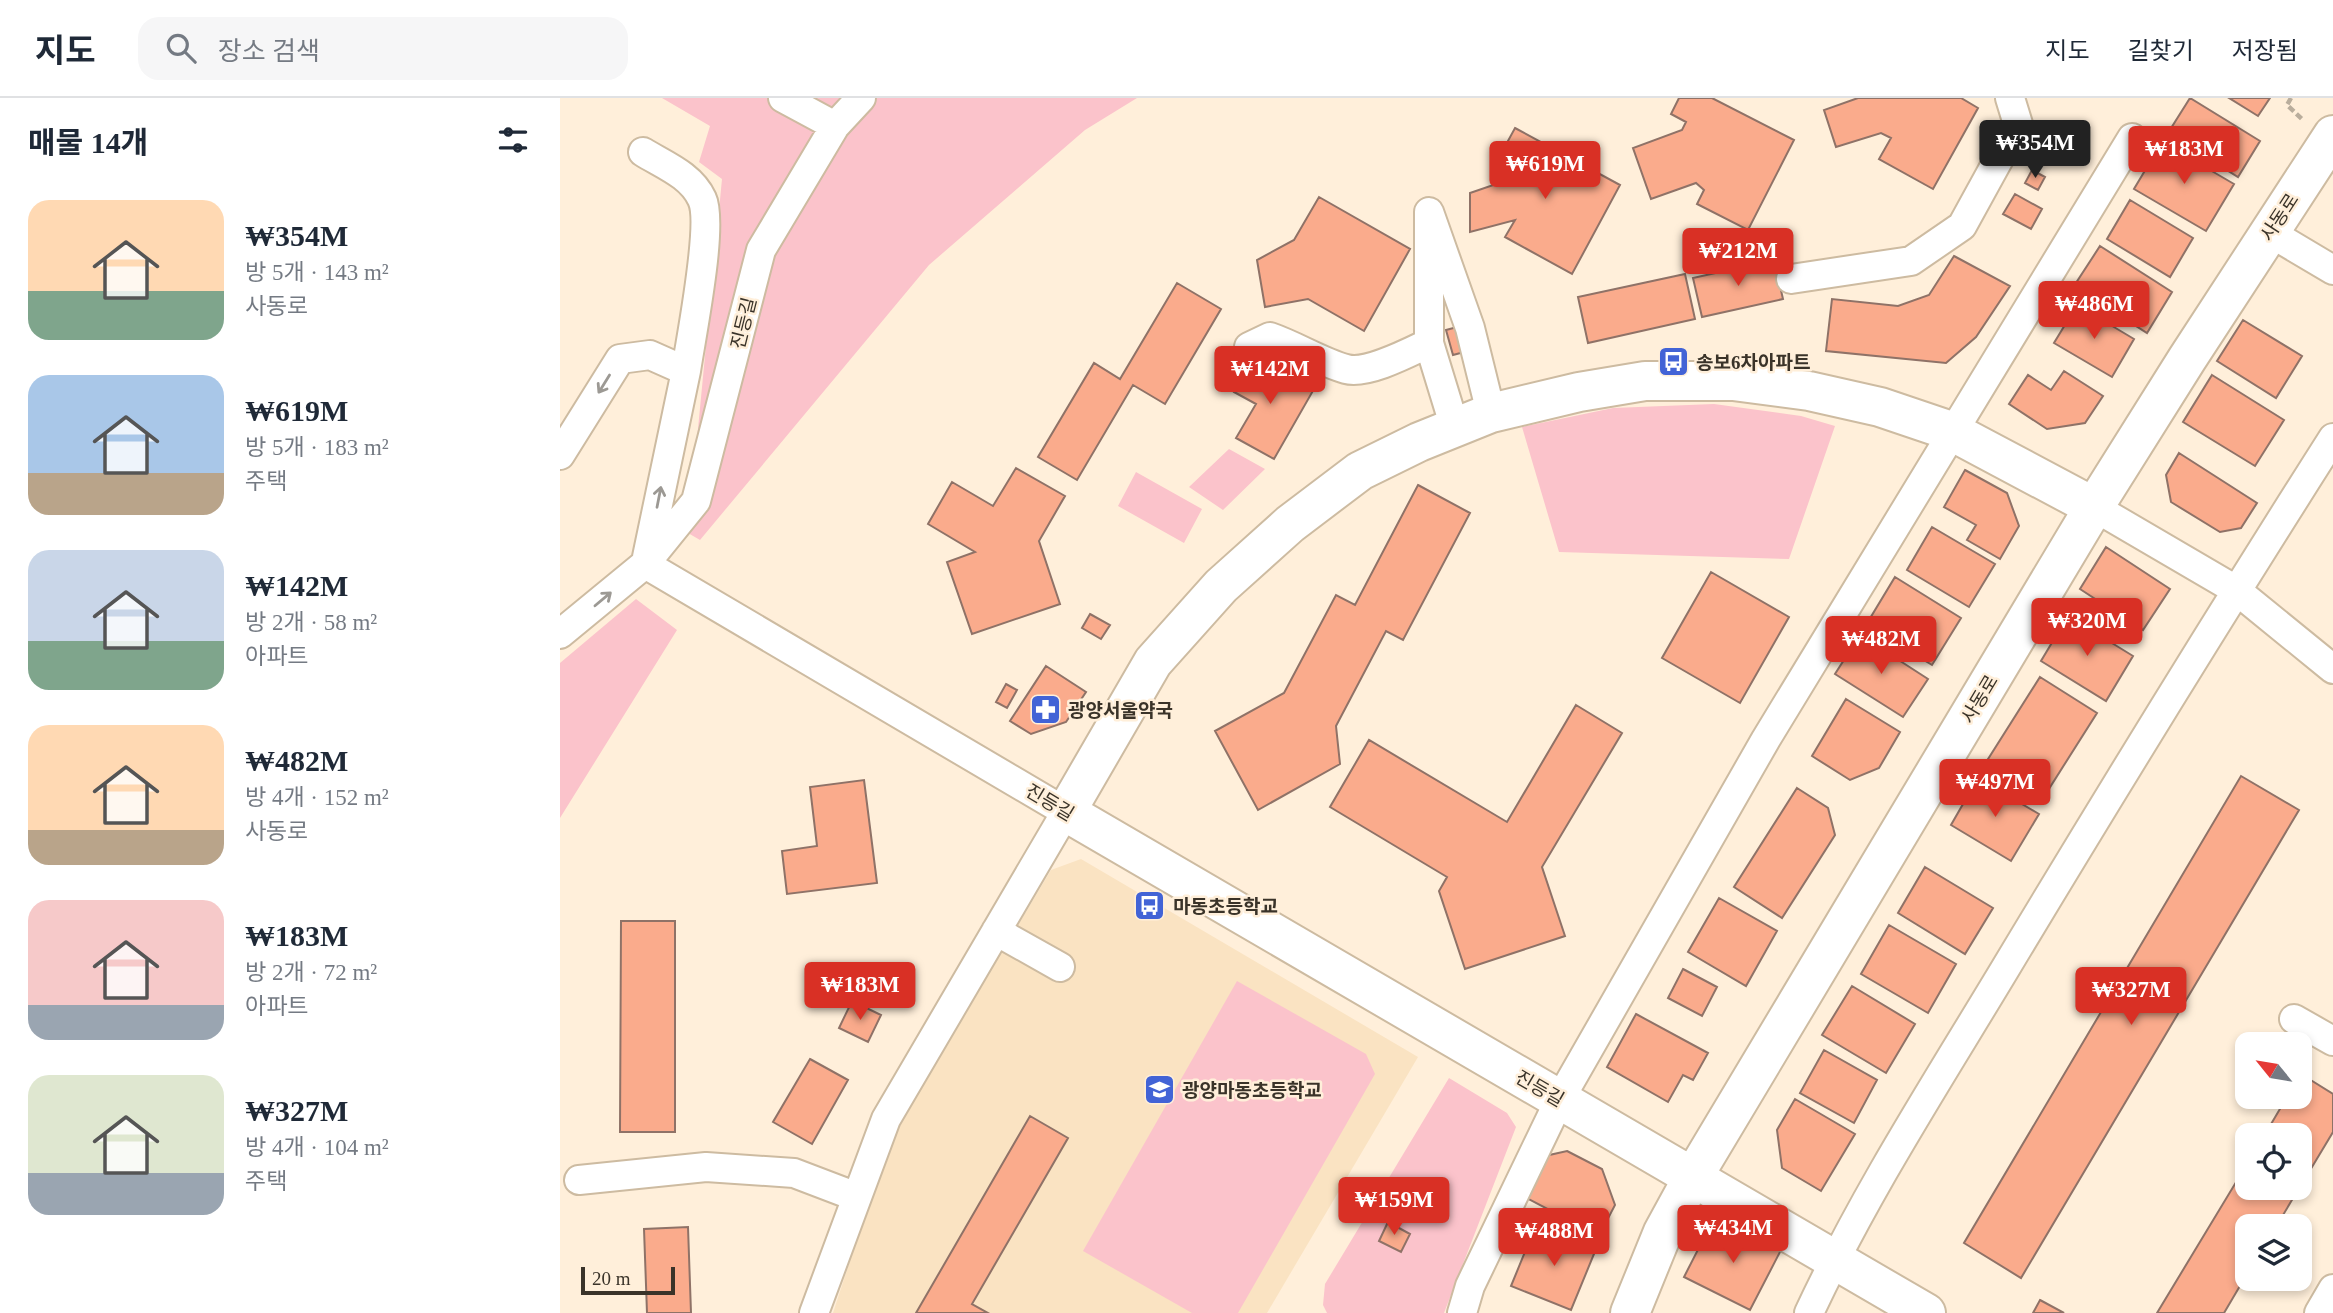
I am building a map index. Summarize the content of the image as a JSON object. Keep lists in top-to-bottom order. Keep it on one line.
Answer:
{"streets":{"street":["사동로","진등길"]},"crossings":[["사동로","진등길"]],"places":{"bus stop":["송보6차아파트","마동초등학교"],"pharmacy":["광양서울약국"],"school or university":["광양마동초등학교"]},"scale_bar":"20 m","north":"top left","page":{"header":"지도","search":"장소 검색","nav":["지도","길찾기","저장됨"],"heading":"매물 14개","price":["₩354M","₩183M","₩619M","₩212M","₩486M","₩142M","₩320M","₩482M","₩497M","₩183M","₩327M","₩159M","₩434M","₩488M"],"list":[{"name":"₩354M","note":"방 5개 · 143 m² · 사동로"},{"name":"₩619M","note":"방 5개 · 183 m² · 주택"},{"name":"₩142M","note":"방 2개 · 58 m² · 아파트"},{"name":"₩482M","note":"방 4개 · 152 m² · 사동로"},{"name":"₩183M","note":"방 2개 · 72 m² · 아파트"},{"name":"₩327M","note":"방 4개 · 104 m² · 주택"}],"scale":"20 m"}}
